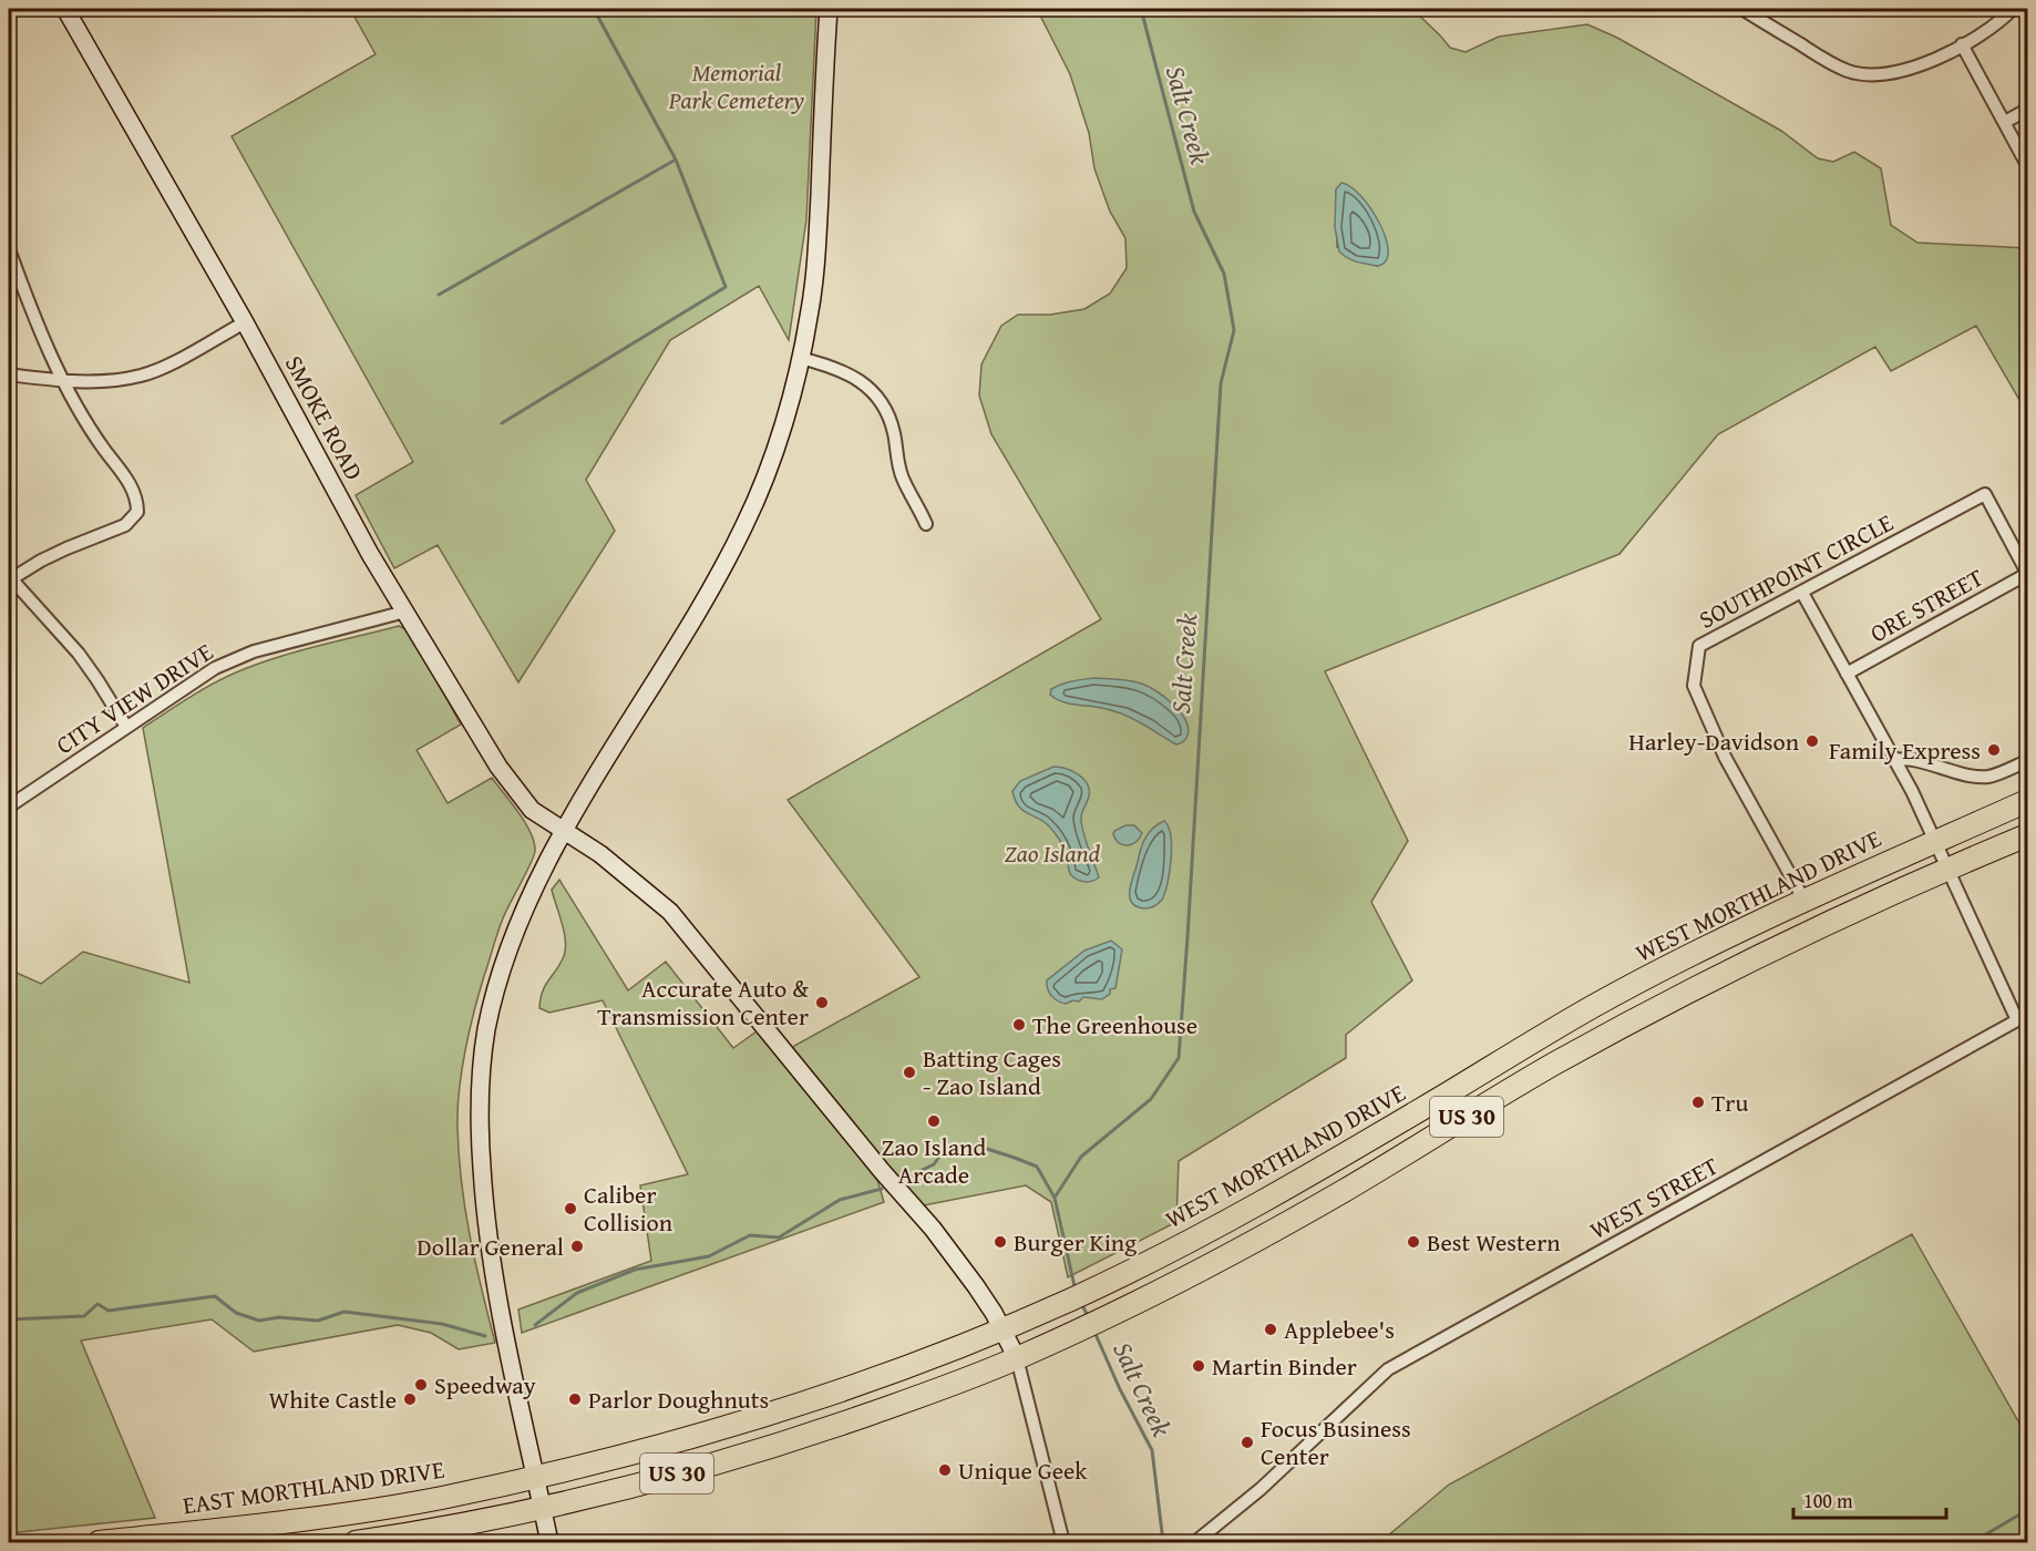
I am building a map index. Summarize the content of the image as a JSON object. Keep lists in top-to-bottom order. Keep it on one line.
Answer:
{"streets":{"highway":["WEST MORTHLAND DRIVE","US 30","EAST MORTHLAND DRIVE"],"street":["SMOKE ROAD","SOUTHPOINT CIRCLE","ORE STREET","CITY VIEW DRIVE","WEST STREET"]},"crossings":[["SMOKE ROAD","CITY VIEW DRIVE"],["SMOKE ROAD","WEST MORTHLAND DRIVE"],["SMOKE ROAD","US 30"],["SOUTHPOINT CIRCLE","ORE STREET"],["SOUTHPOINT CIRCLE","WEST MORTHLAND DRIVE"],["WEST MORTHLAND DRIVE","EAST MORTHLAND DRIVE"]],"water":["Salt Creek"],"parks":["Memorial Park Cemetery","Zao Island"],"places":["Harley-Davidson","Family Express","Accurate Auto & Transmission Center","The Greenhouse","Batting Cages - Zao Island","Tru","Zao Island Arcade","Caliber Collision","Burger King","Best Western","Dollar General","Applebee's","Martin Binder","Speedway","White Castle","Parlor Doughnuts","Focus Business Center","Unique Geek"],"scale_bar":"100 m"}
